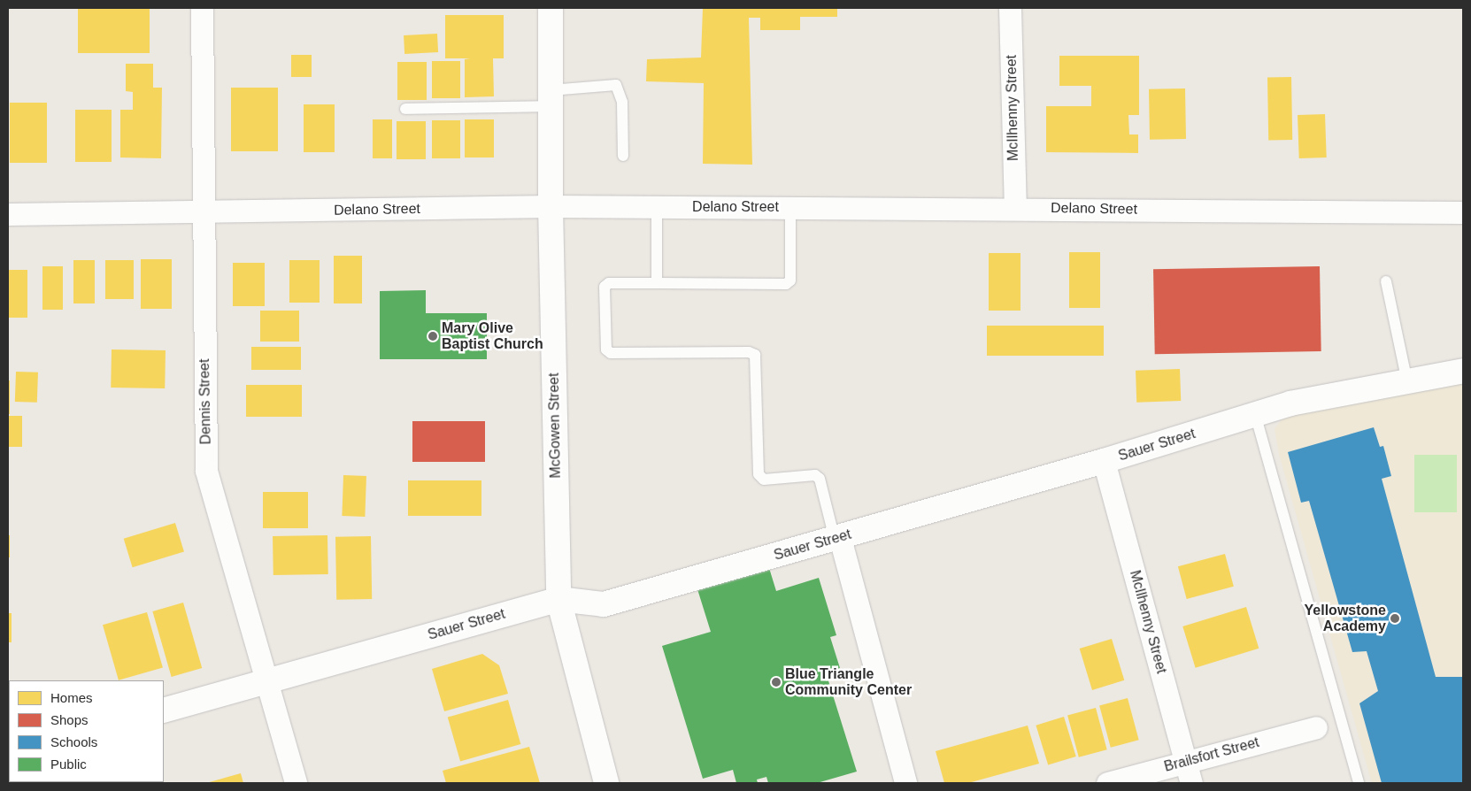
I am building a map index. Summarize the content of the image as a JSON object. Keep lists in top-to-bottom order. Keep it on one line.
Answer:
{"streets":{"street":["McIlhenny Street","Delano Street","Dennis Street","McGowen Street","Sauer Street","Brailsfort Street"]},"crossings":[["McIlhenny Street","Delano Street"],["McIlhenny Street","Sauer Street"],["McIlhenny Street","Brailsfort Street"],["Delano Street","Dennis Street"],["Delano Street","McGowen Street"],["Dennis Street","Sauer Street"],["McGowen Street","Sauer Street"]],"places":["Mary Olive Baptist Church","Yellowstone Academy","Blue Triangle Community Center"],"legend":["Homes","Shops","Schools","Public"]}
